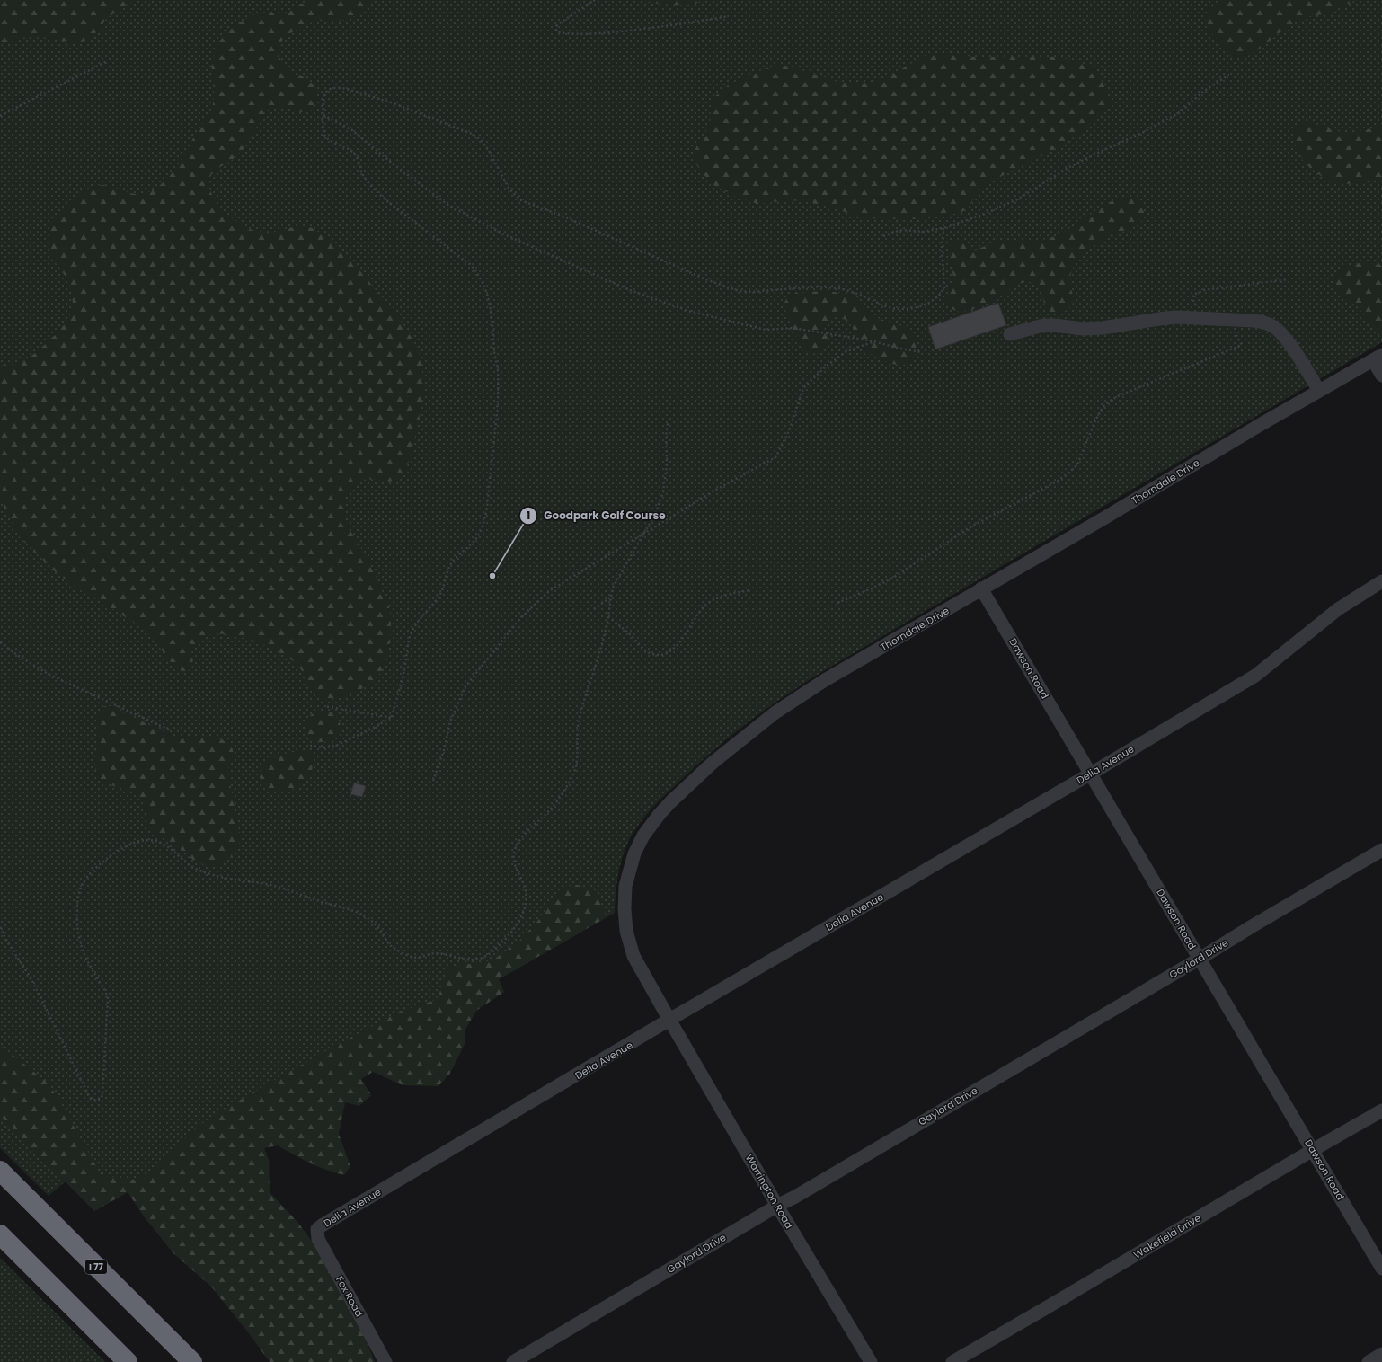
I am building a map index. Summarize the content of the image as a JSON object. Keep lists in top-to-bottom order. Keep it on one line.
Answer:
{"streets":{"highway":["I 77"],"street":["Thorndale Drive","Dawson Road","Delia Avenue","Gaylord Drive","Warrington Road","Wakefield Drive","Fox Road"]},"crossings":[["Thorndale Drive","Dawson Road"],["Thorndale Drive","Delia Avenue"],["Thorndale Drive","Warrington Road"],["Dawson Road","Delia Avenue"],["Dawson Road","Gaylord Drive"],["Dawson Road","Wakefield Drive"],["Delia Avenue","Warrington Road"],["Delia Avenue","Fox Road"],["Gaylord Drive","Warrington Road"]],"places":["Goodpark Golf Course"]}
